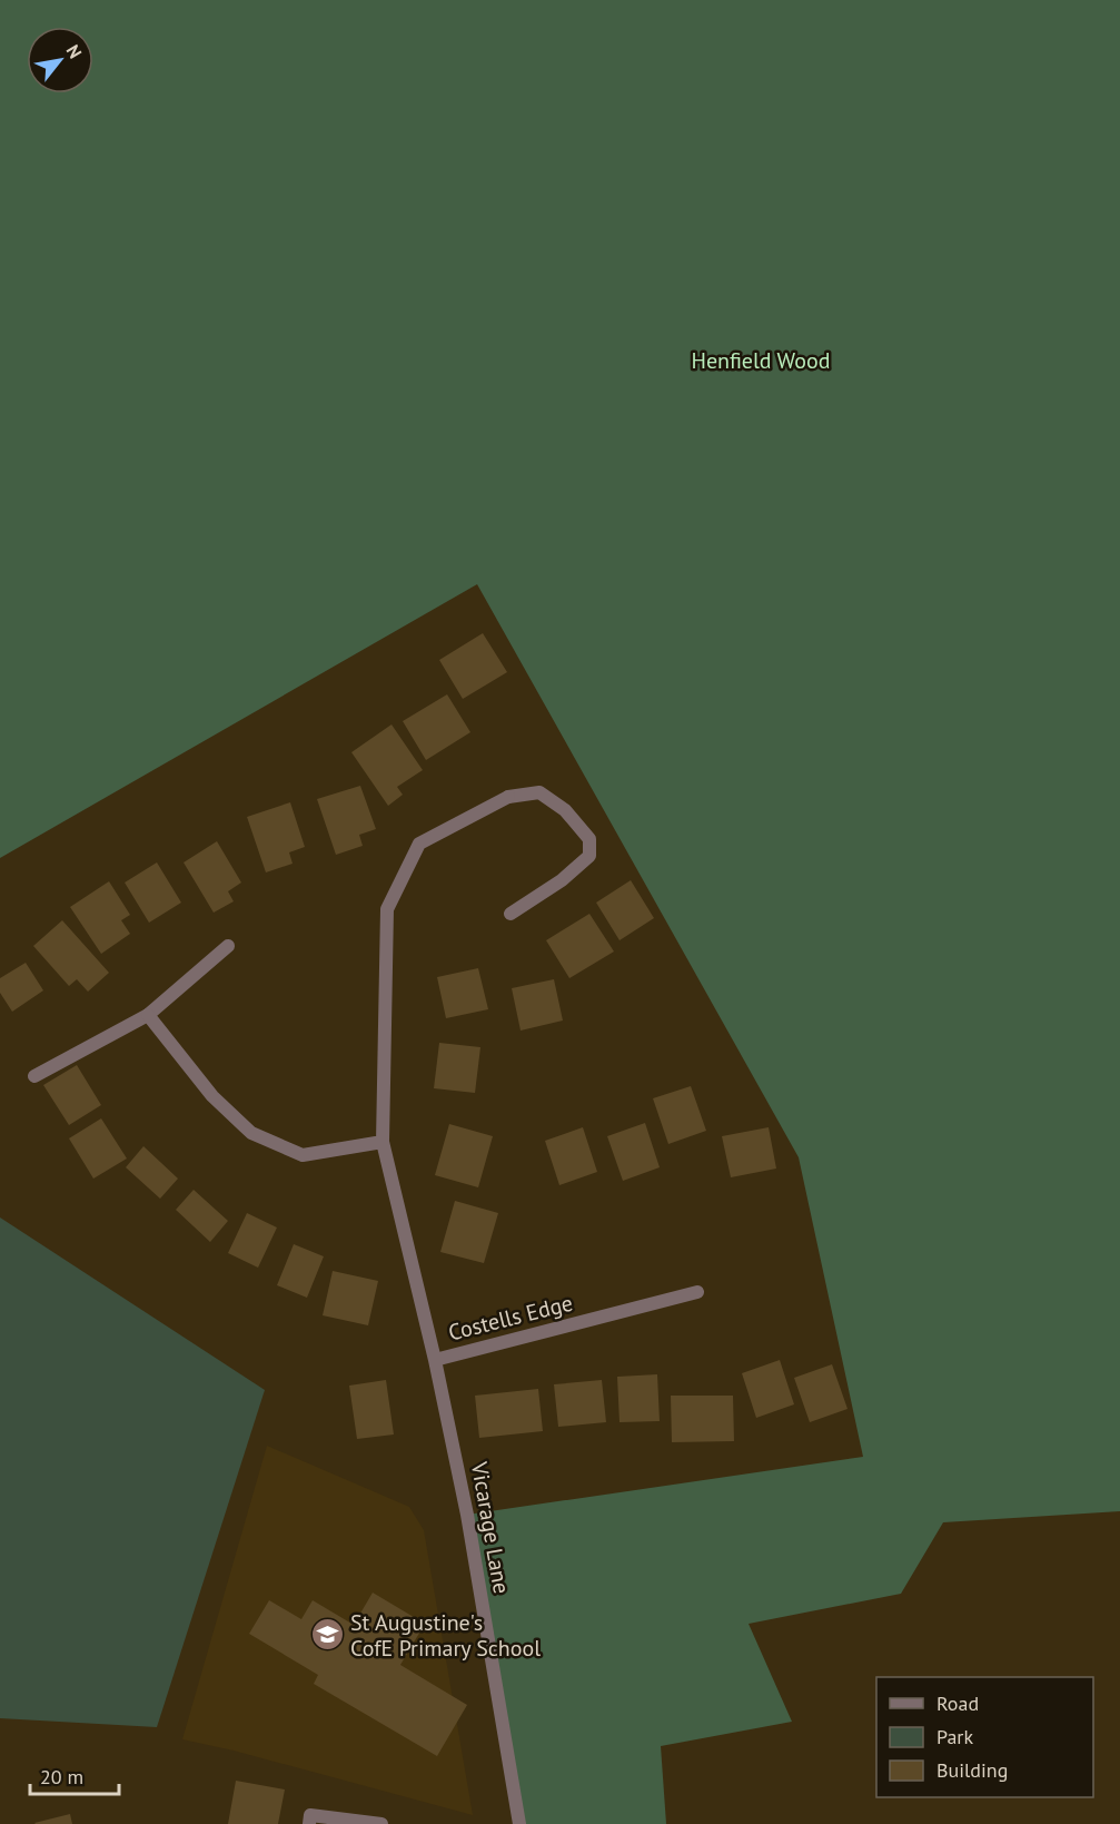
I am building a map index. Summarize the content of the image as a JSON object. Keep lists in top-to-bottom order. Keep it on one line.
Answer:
{"streets":{"street":["Costells Edge","Vicarage Lane"]},"crossings":[["Costells Edge","Vicarage Lane"]],"parks":["Henfield Wood"],"places":{"school or university":["St Augustine's CofE Primary School"]},"legend":["Road","Park","Building"],"scale_bar":"20 m","north":"top right"}
